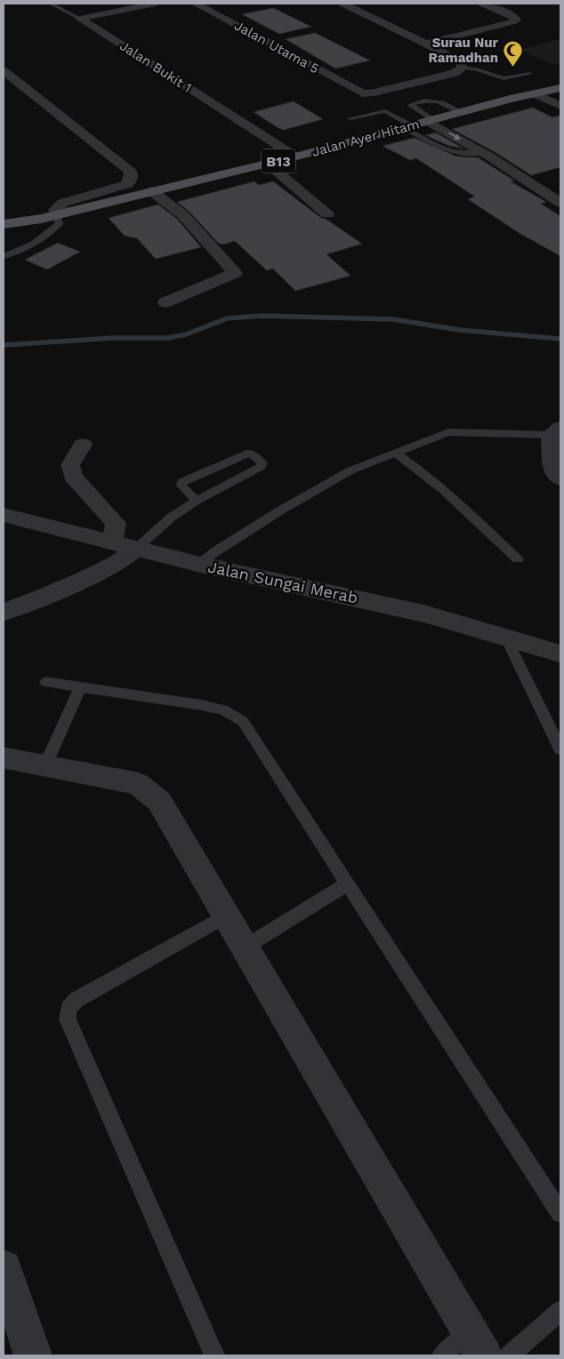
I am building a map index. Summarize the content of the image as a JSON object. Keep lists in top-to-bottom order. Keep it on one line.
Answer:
{"streets":{"main road":["Jalan Ayer Hitam","B13"],"street":["Jalan Utama 5","Jalan Bukit 1","Jalan Sungai Merab"]},"crossings":[["Jalan Bukit 1","Jalan Ayer Hitam"]],"places":{"mosque":["Surau Nur Ramadhan"]}}
